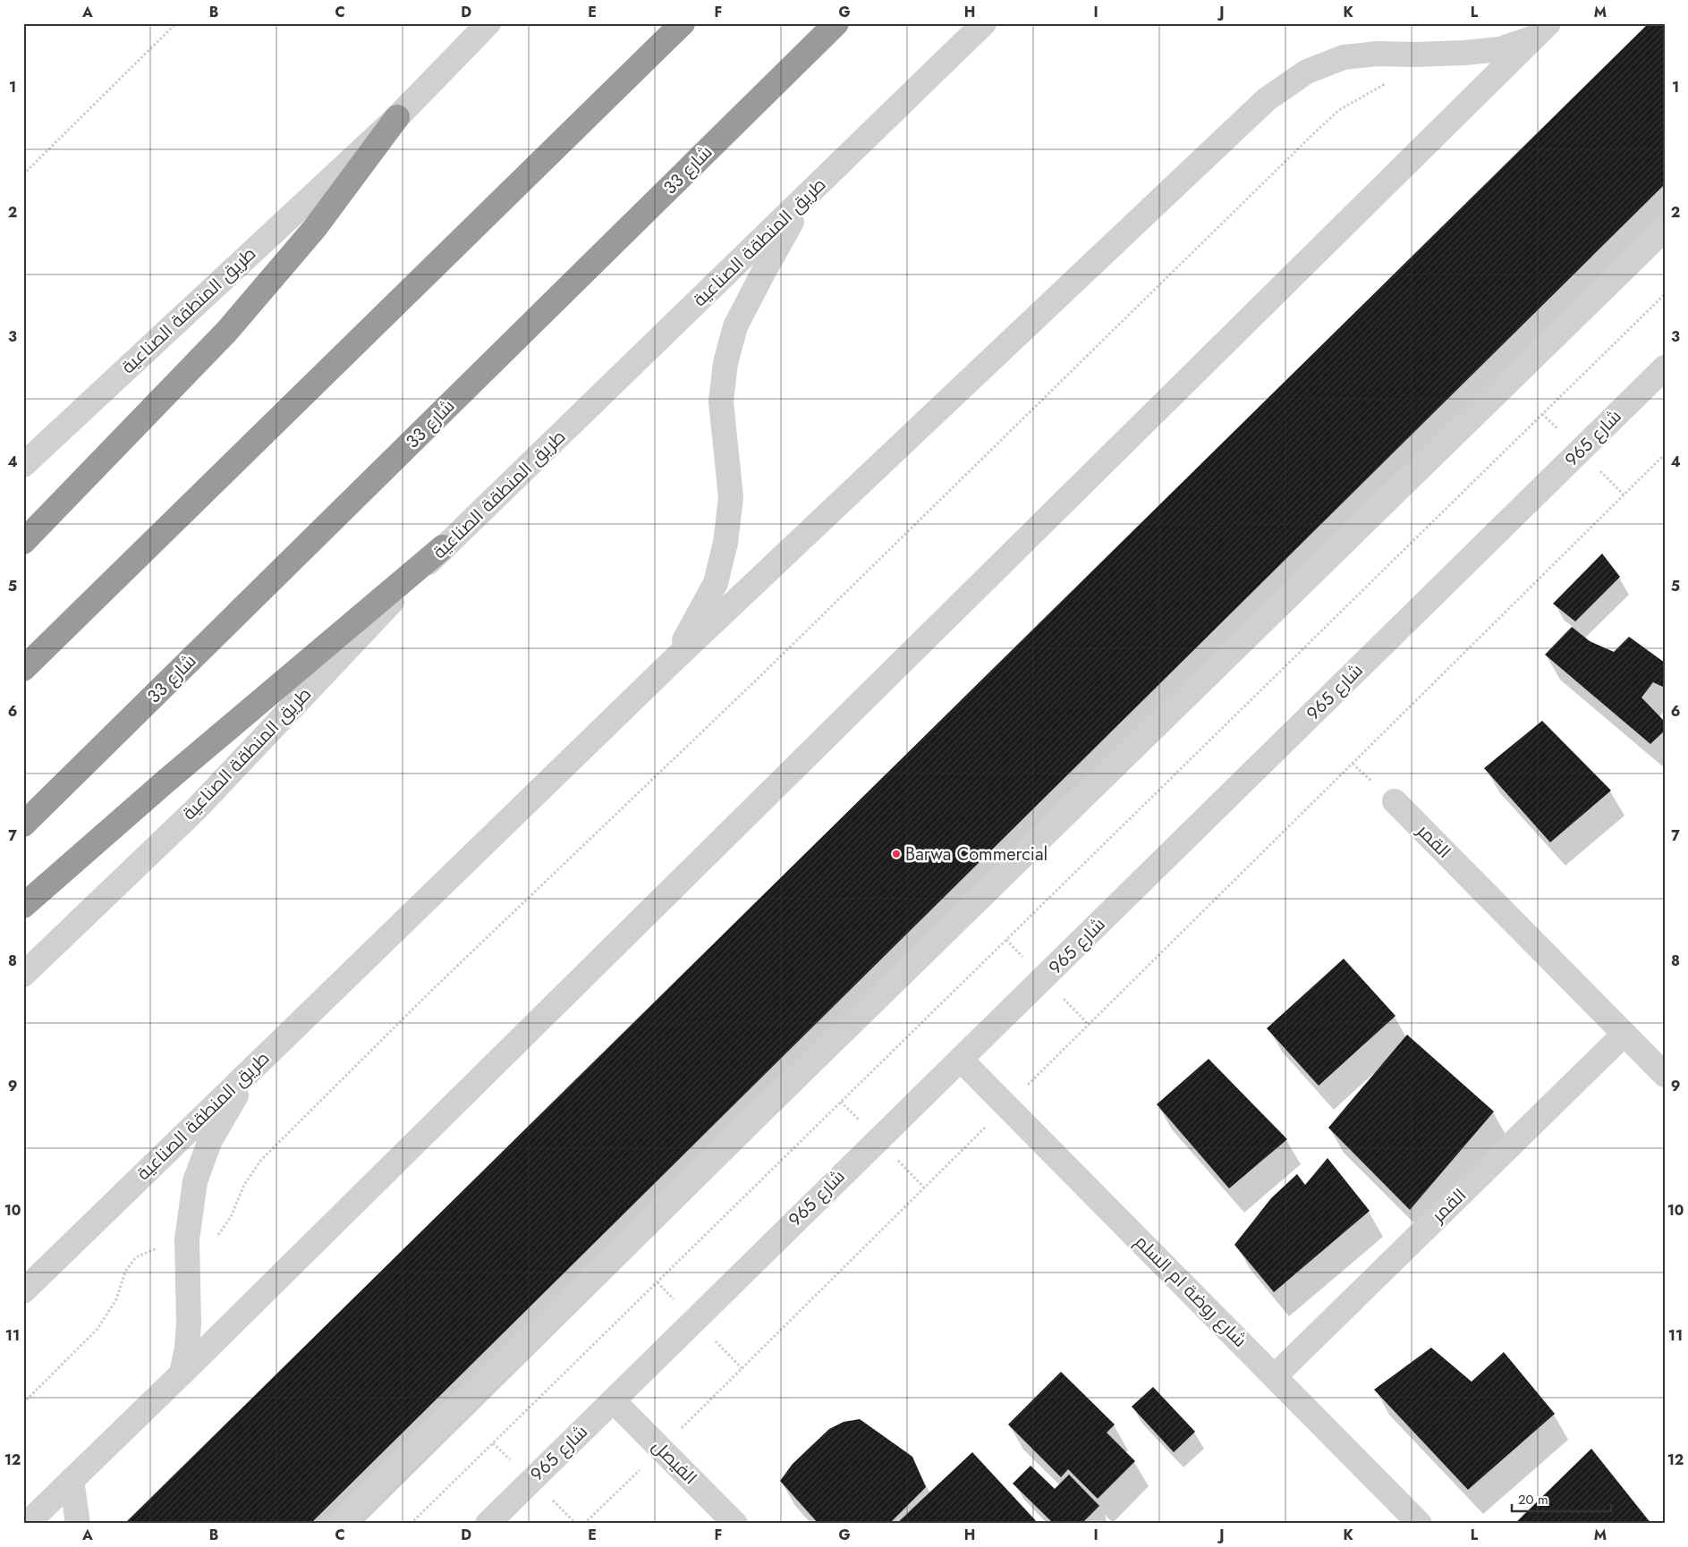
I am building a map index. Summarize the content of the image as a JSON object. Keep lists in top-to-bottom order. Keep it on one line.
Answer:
{"streets":{"highway":["شارع 33"],"street":["طريق المنطقة الصناعية","شارع 965","القمر","شارع روضة ام السلم","الفيصل"]},"crossings":[["شارع 965","شارع روضة ام السلم"],["شارع 965","الفيصل"],["القمر","شارع روضة ام السلم"]],"places":["Barwa Commercial"],"scale_bar":"20 m","grid":{"columns":["A","B","C","D","E","F","G","H","I","J","K","L","M"],"rows":["1","2","3","4","5","6","7","8","9","10","11","12"]}}
